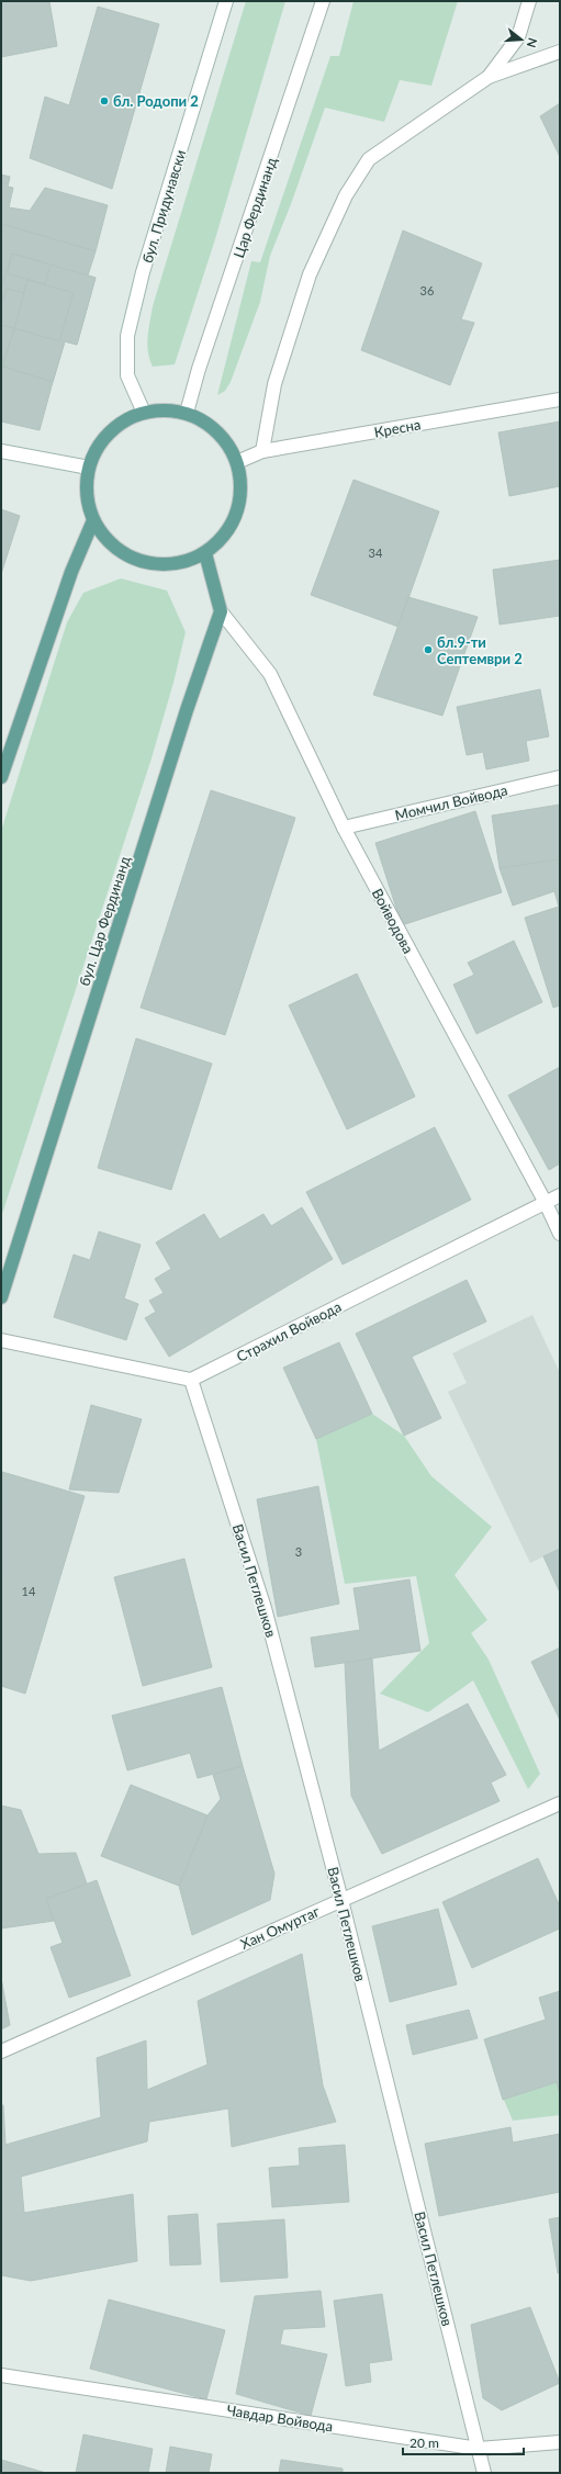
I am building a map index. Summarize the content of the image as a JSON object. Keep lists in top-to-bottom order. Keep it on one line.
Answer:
{"streets":{"main road":["бул. Цар Фердинанд"],"street":["бул. Придунавски","Цар Фердинанд","Кресна","Момчил Войвода","Войводова","Страхил Войвода","Васил Петлешков","Хан Омуртаг","Чавдар Войвода"]},"crossings":[["бул. Придунавски","Цар Фердинанд"],["бул. Придунавски","Кресна"],["Цар Фердинанд","Кресна"],["Момчил Войвода","Войводова"],["бул. Цар Фердинанд","Войводова"],["Войводова","Страхил Войвода"],["Страхил Войвода","Васил Петлешков"],["Васил Петлешков","Хан Омуртаг"],["Васил Петлешков","Чавдар Войвода"]],"places":["бл. Родопи 2","бл.9-ти Септември 2"],"house_numbers":["36","34","3","14"],"scale_bar":"20 m","north":"right"}
